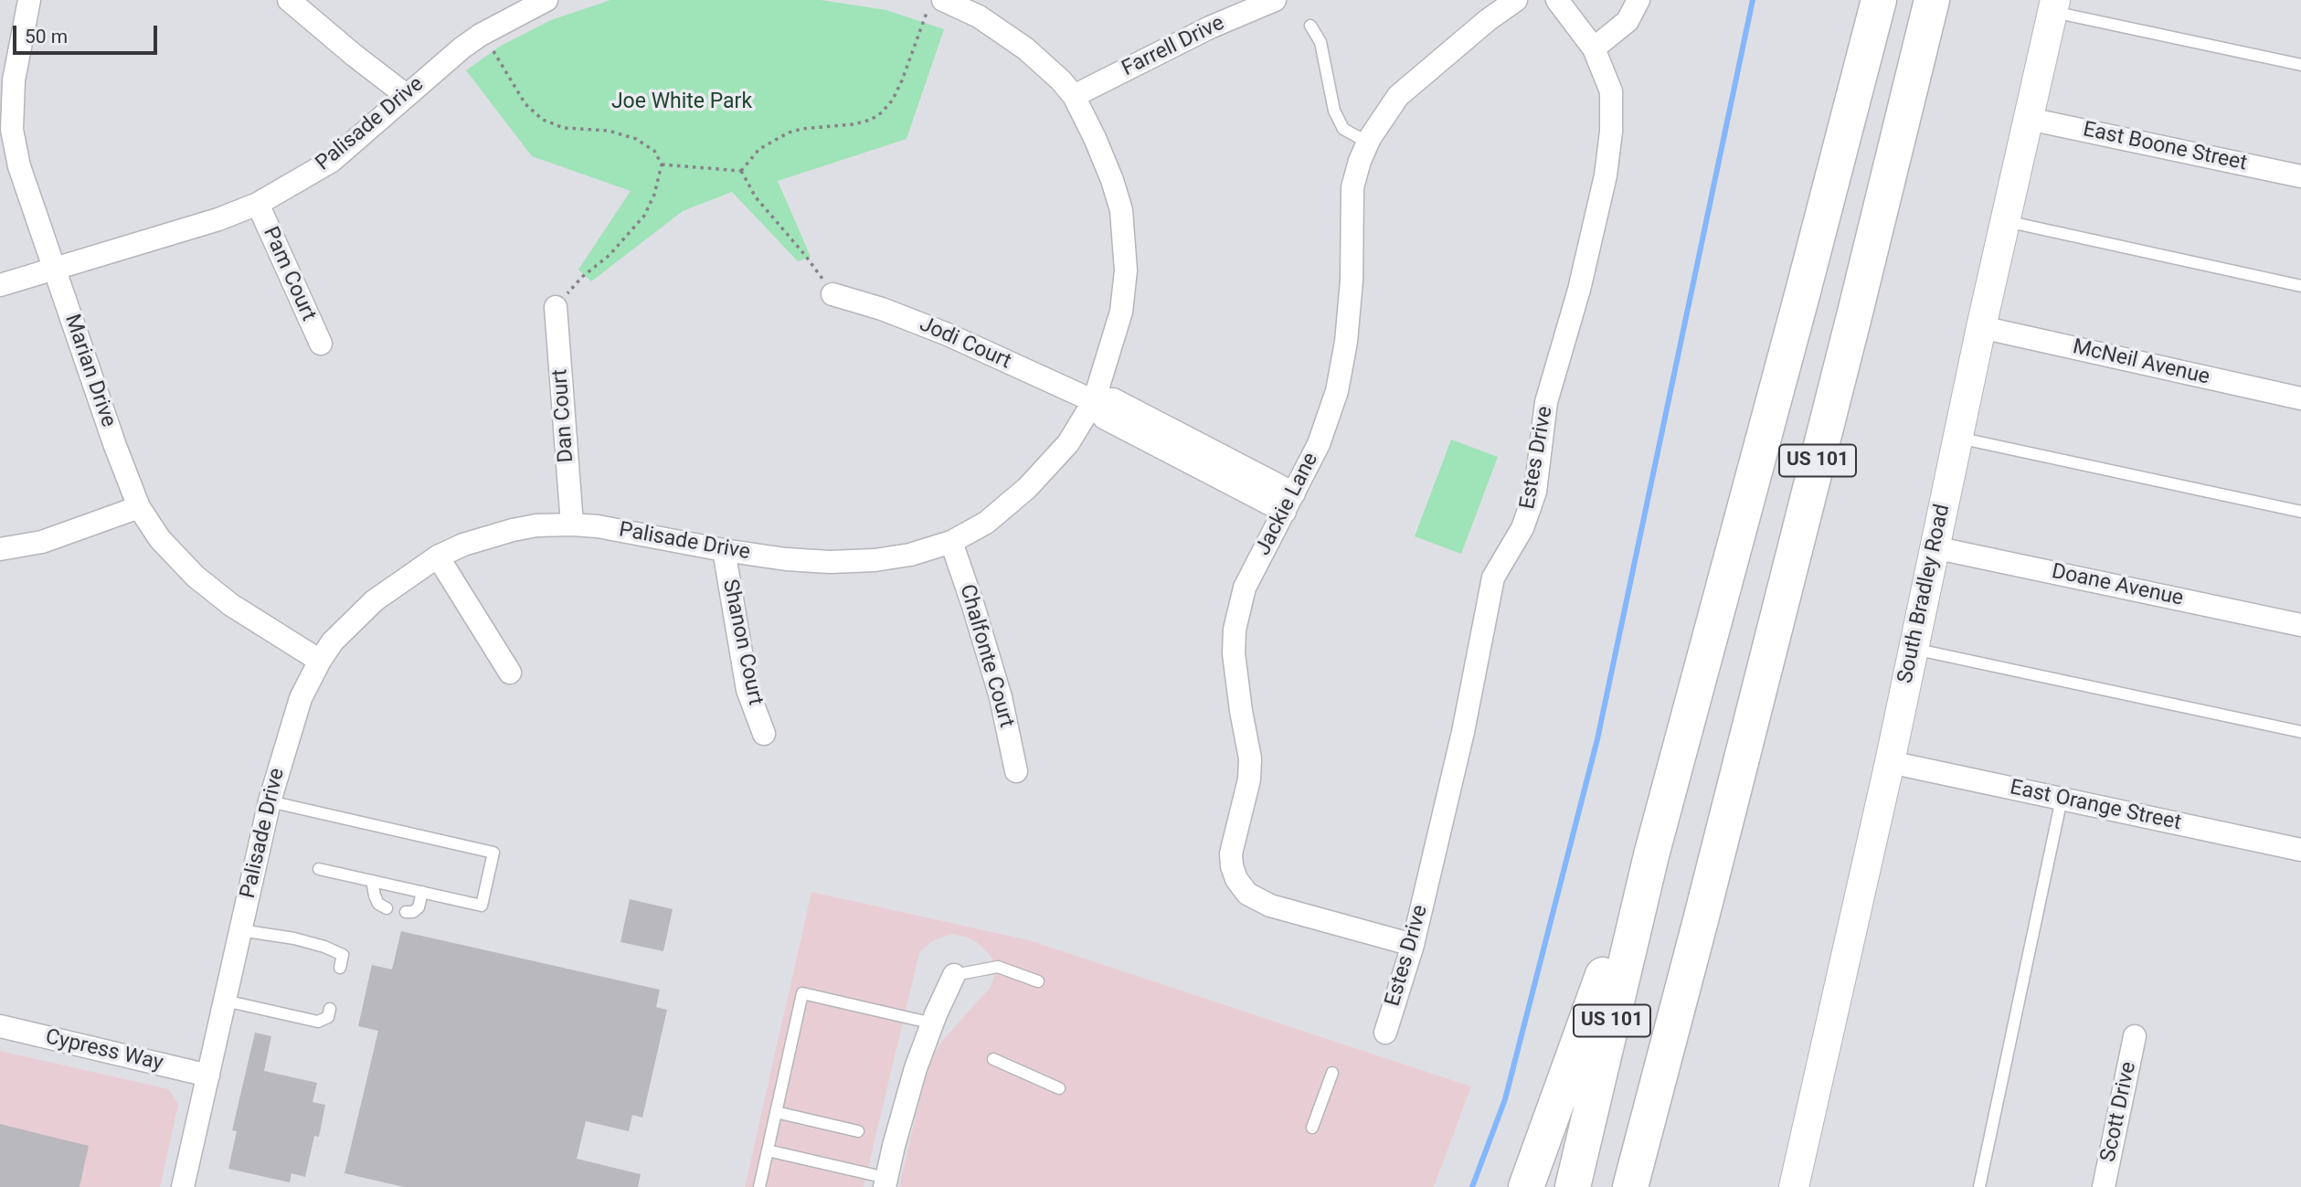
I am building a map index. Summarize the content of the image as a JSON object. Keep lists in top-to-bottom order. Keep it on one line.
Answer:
{"streets":{"highway":["US 101"],"street":["Farrell Drive","Palisade Drive","East Boone Street","Pam Court","Jodi Court","McNeil Avenue","Marian Drive","Dan Court","Estes Drive","Jackie Lane","Doane Avenue","South Bradley Road","Shanon Court","Chalfonte Court","East Orange Street","Cypress Way","Scott Drive"]},"crossings":[["Farrell Drive","Palisade Drive"],["Palisade Drive","Pam Court"],["Palisade Drive","Jodi Court"],["Palisade Drive","Marian Drive"],["Palisade Drive","Dan Court"],["Palisade Drive","Shanon Court"],["Palisade Drive","Chalfonte Court"],["Palisade Drive","Cypress Way"],["East Boone Street","South Bradley Road"],["Jodi Court","Jackie Lane"],["McNeil Avenue","South Bradley Road"],["Estes Drive","Jackie Lane"],["Doane Avenue","South Bradley Road"],["South Bradley Road","East Orange Street"]],"parks":["Joe White Park"],"scale_bar":"50 m"}
